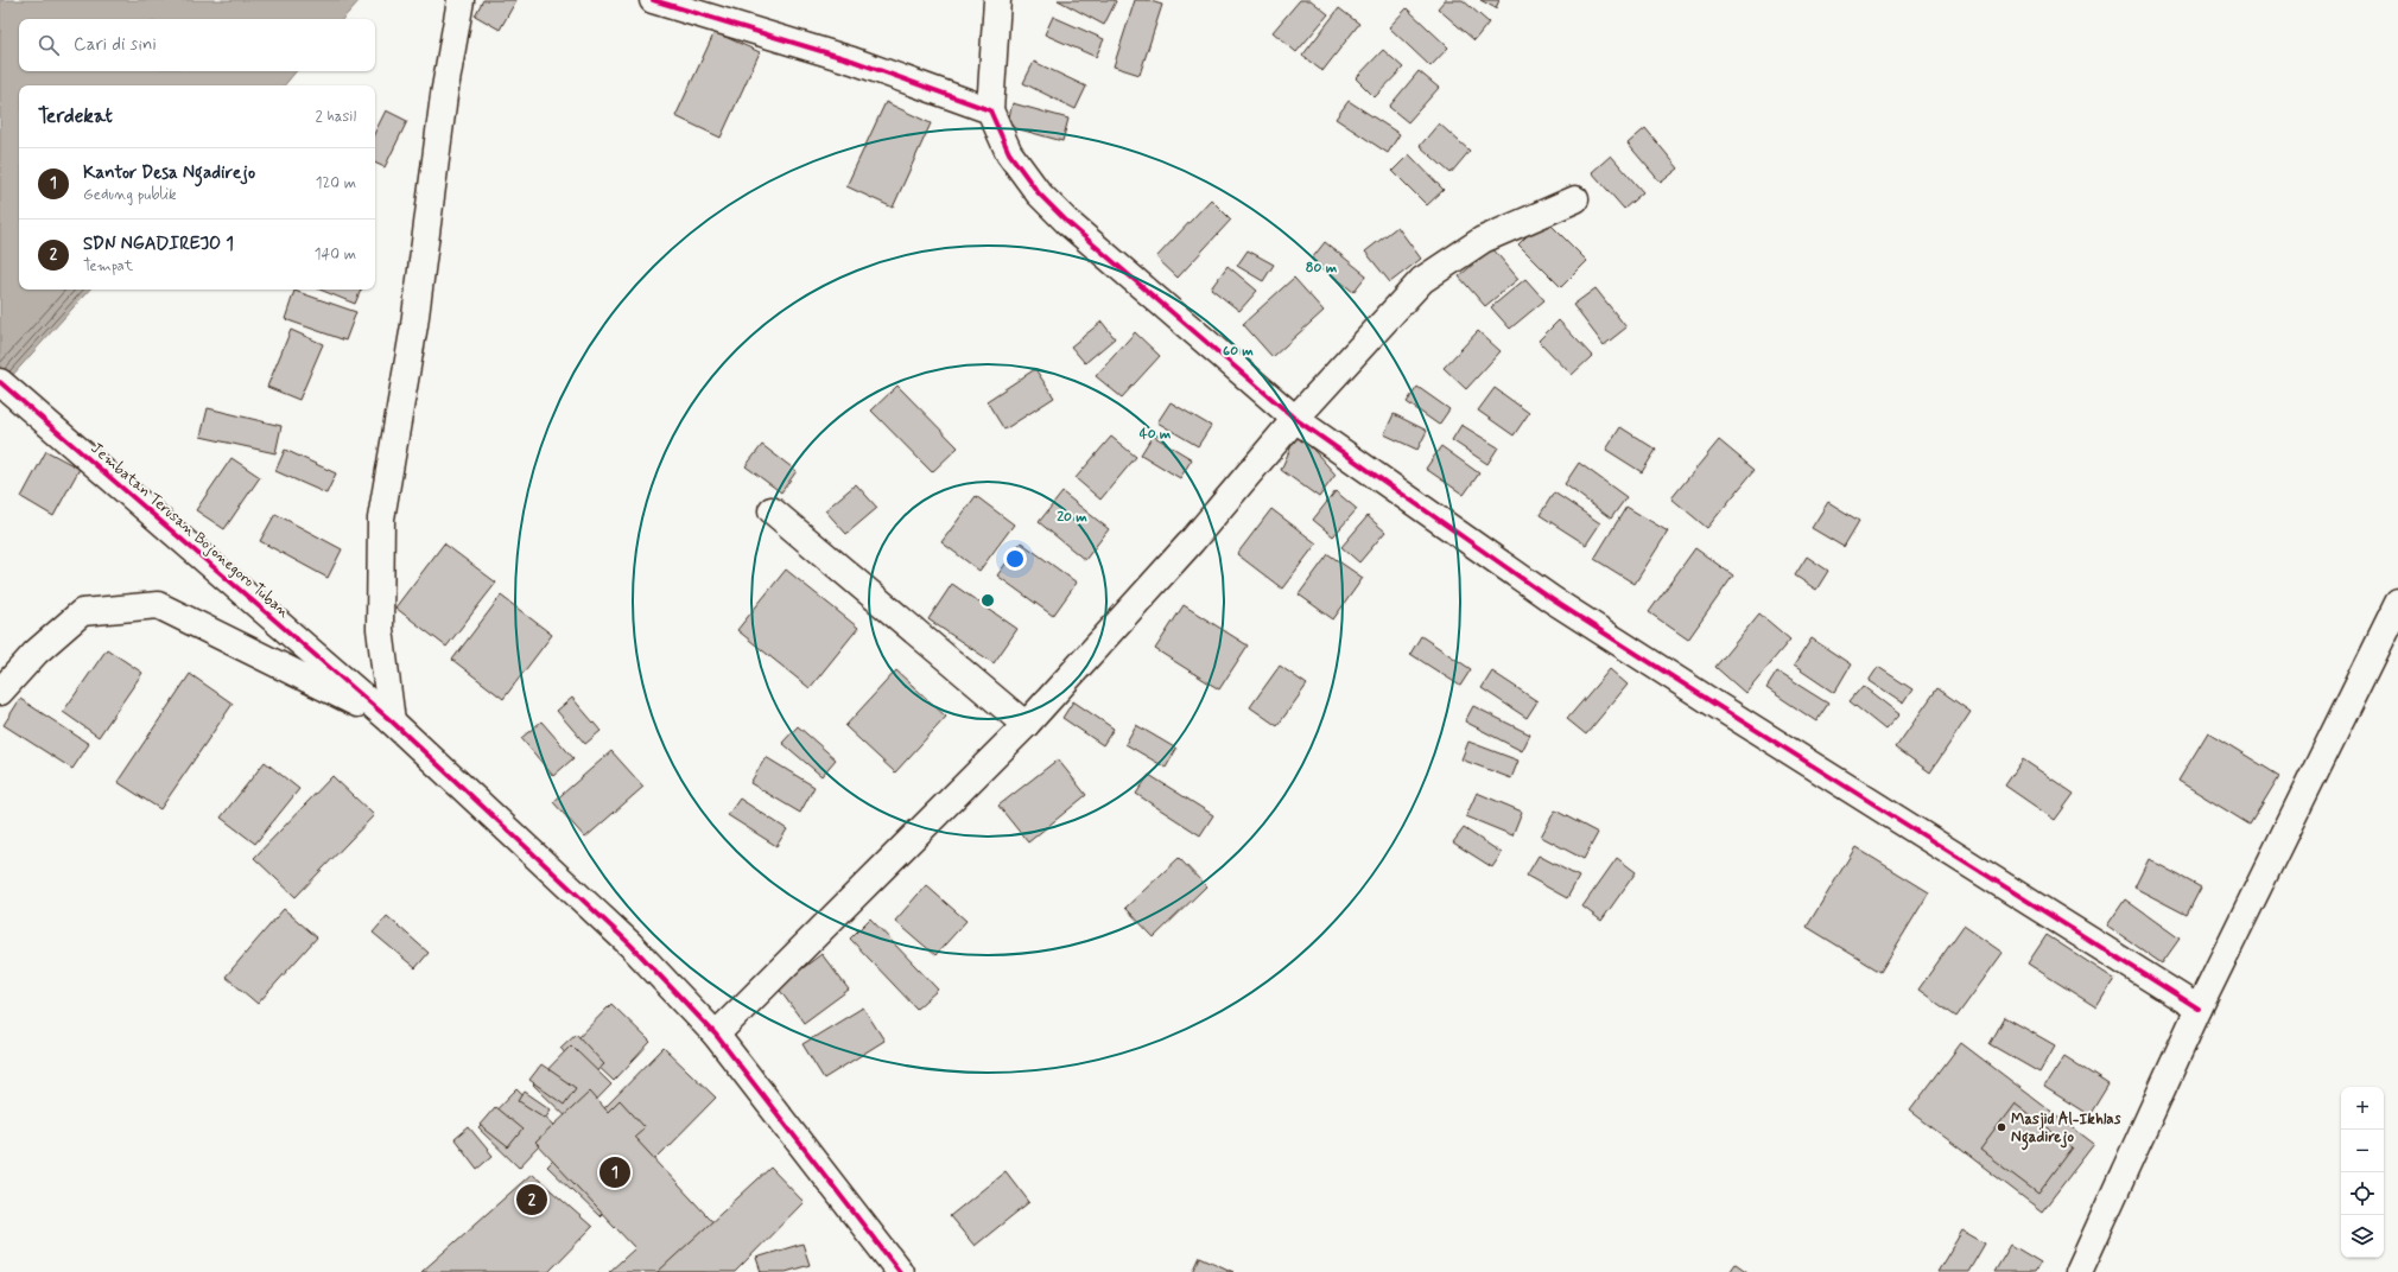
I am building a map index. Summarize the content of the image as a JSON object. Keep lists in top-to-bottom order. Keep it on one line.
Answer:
{"streets":{"street":["Jembatan Terusan Bojonegoro Tuban"]},"places":["Masjid Al-Ikhlas Ngadirejo"],"page":{"search":"Cari di sini","heading":["Terdekat","2 hasil"],"list":[{"mark":"1","name":"Kantor Desa Ngadirejo","note":"Gedung publik","value":"120 m"},{"mark":"2","name":"SDN NGADIREJO 1","note":"Tempat","value":"140 m"}],"map_buttons":["+","−"],"pins":["1","2"]},"rings":["80 m","60 m","40 m","20 m"]}
